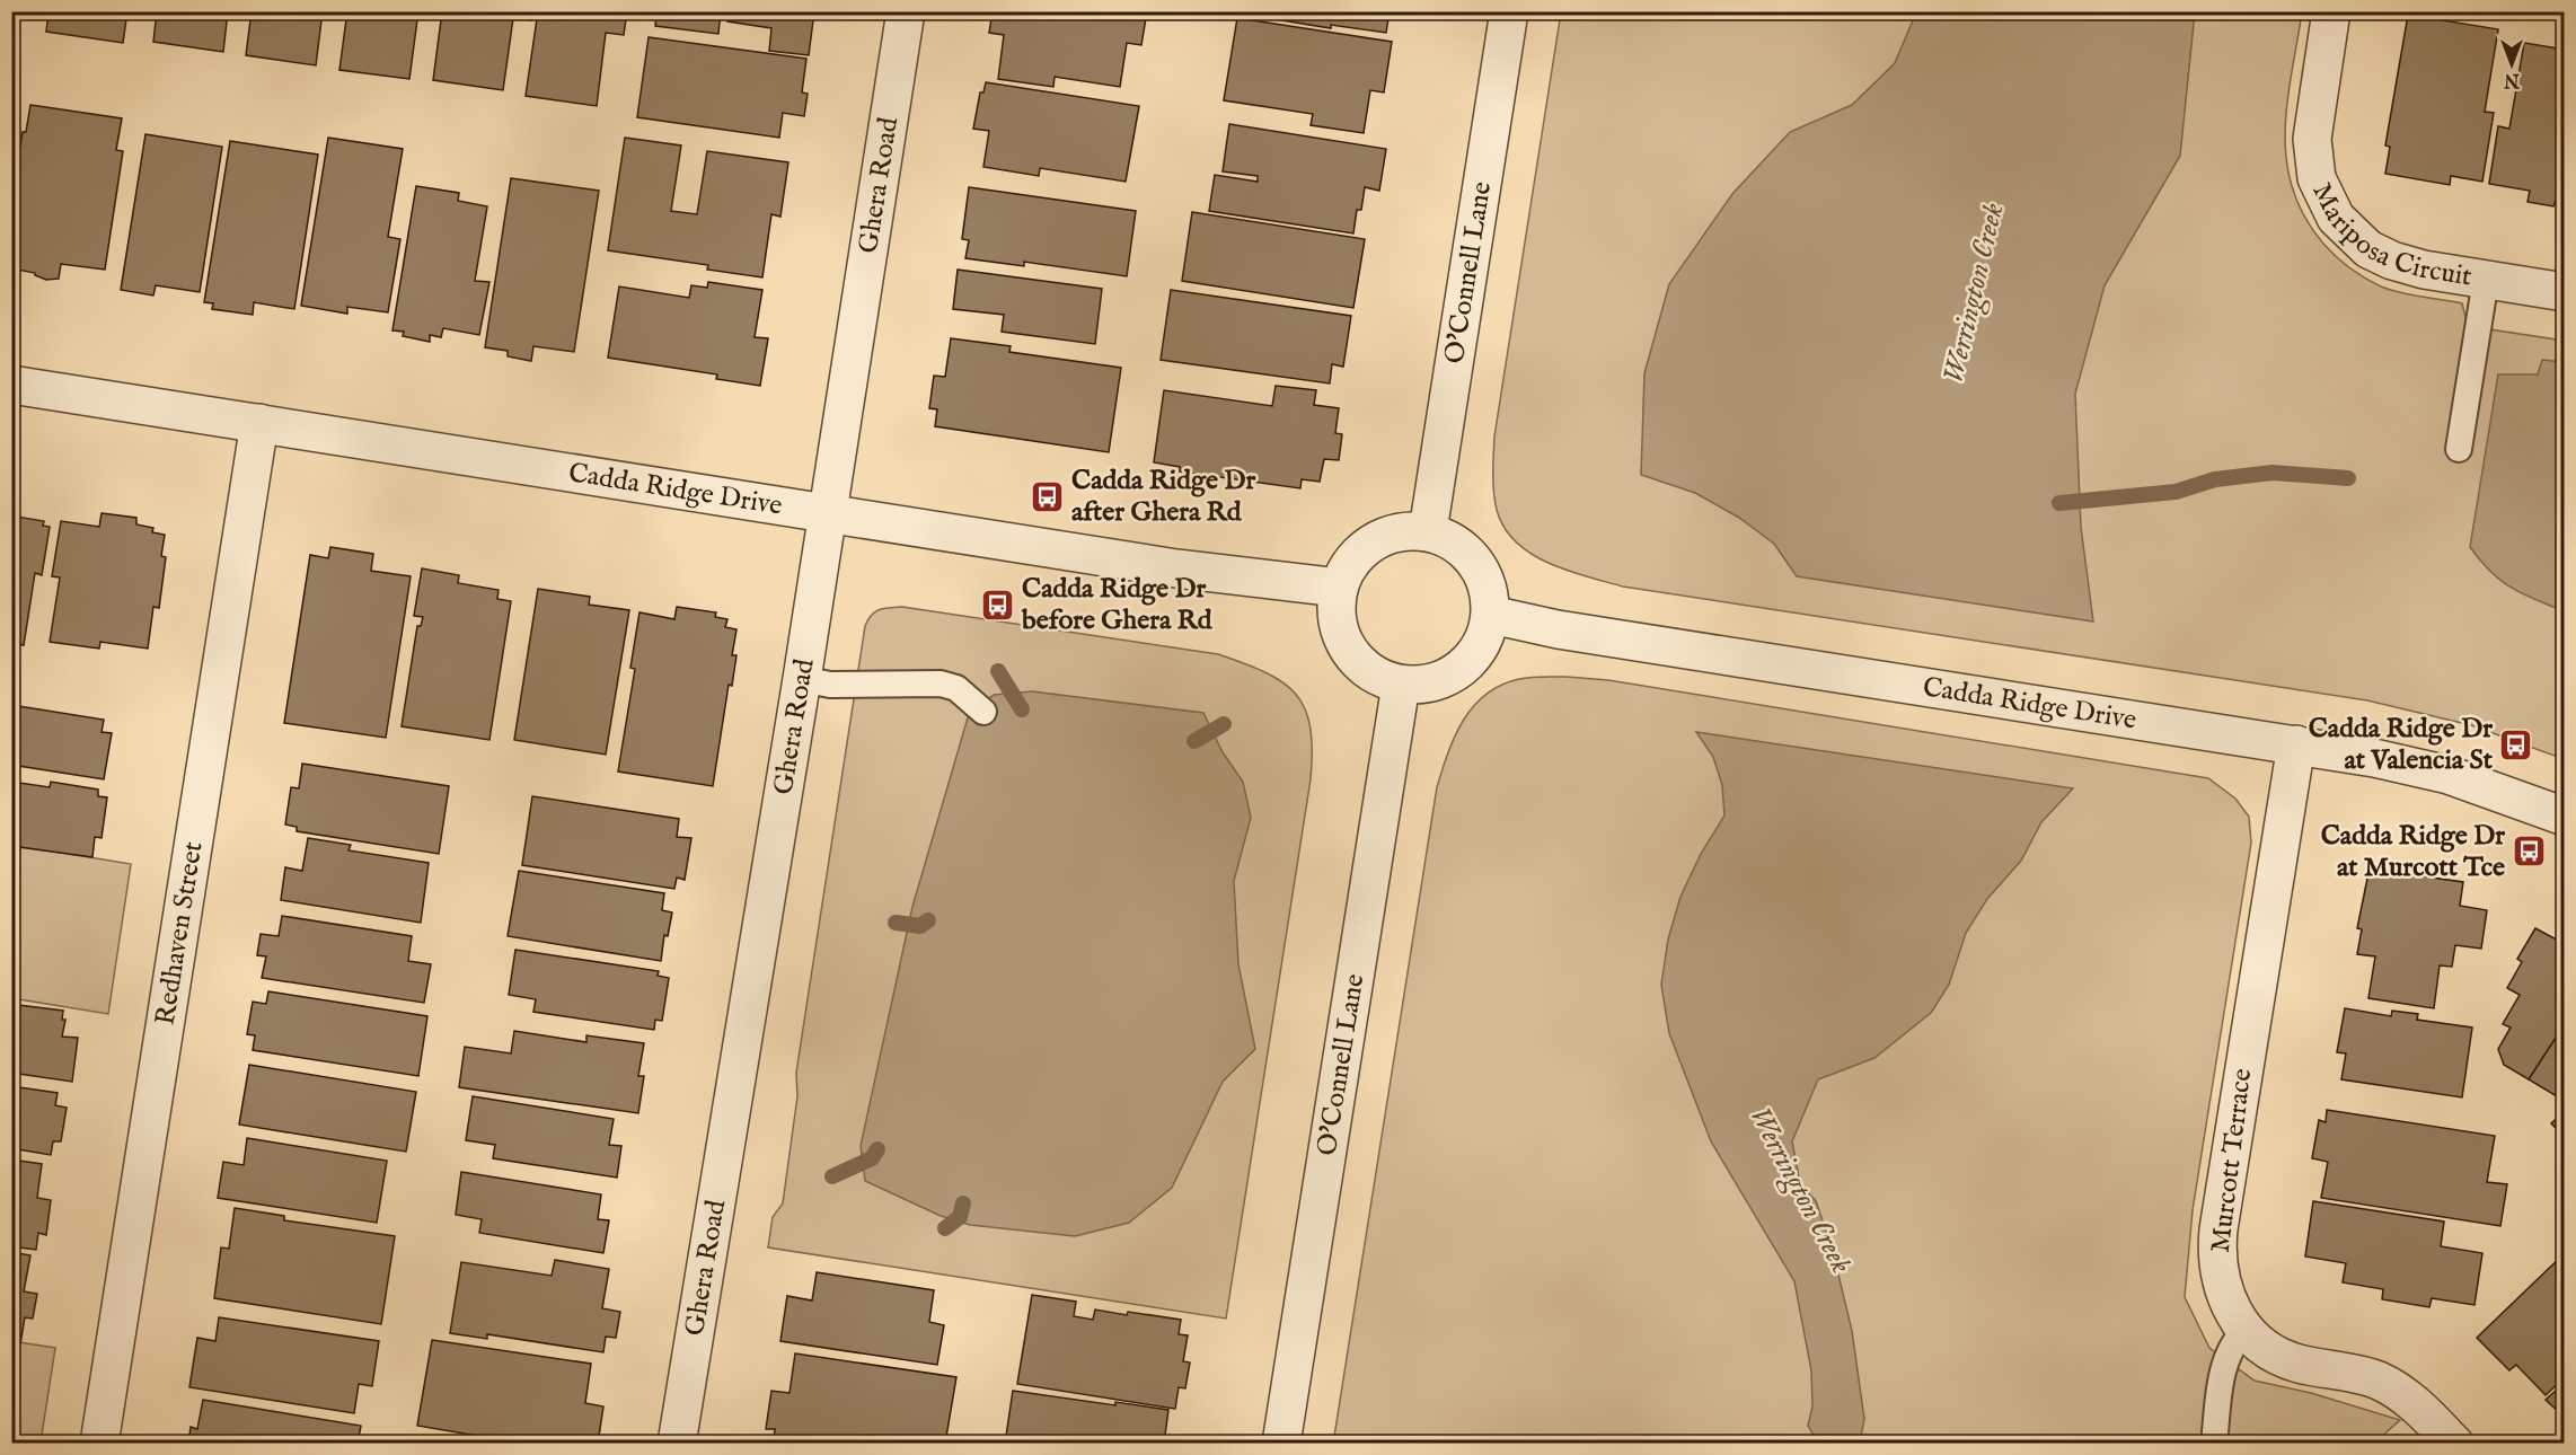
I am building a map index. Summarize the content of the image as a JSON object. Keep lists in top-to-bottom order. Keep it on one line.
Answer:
{"streets":{"street":["Ghera Road","Mariposa Circuit","O'Connell Lane","Cadda Ridge Drive","Redhaven Street","Murcott Terrace"]},"crossings":[["Ghera Road","Cadda Ridge Drive"],["O'Connell Lane","Cadda Ridge Drive"],["Cadda Ridge Drive","Redhaven Street"],["Cadda Ridge Drive","Murcott Terrace"]],"water":["Werrington Creek"],"places":{"bus stop":["Cadda Ridge Dr after Ghera Rd","Cadda Ridge Dr before Ghera Rd","Cadda Ridge Dr at Valencia St","Cadda Ridge Dr at Murcott Tce"]},"north":"bottom"}
